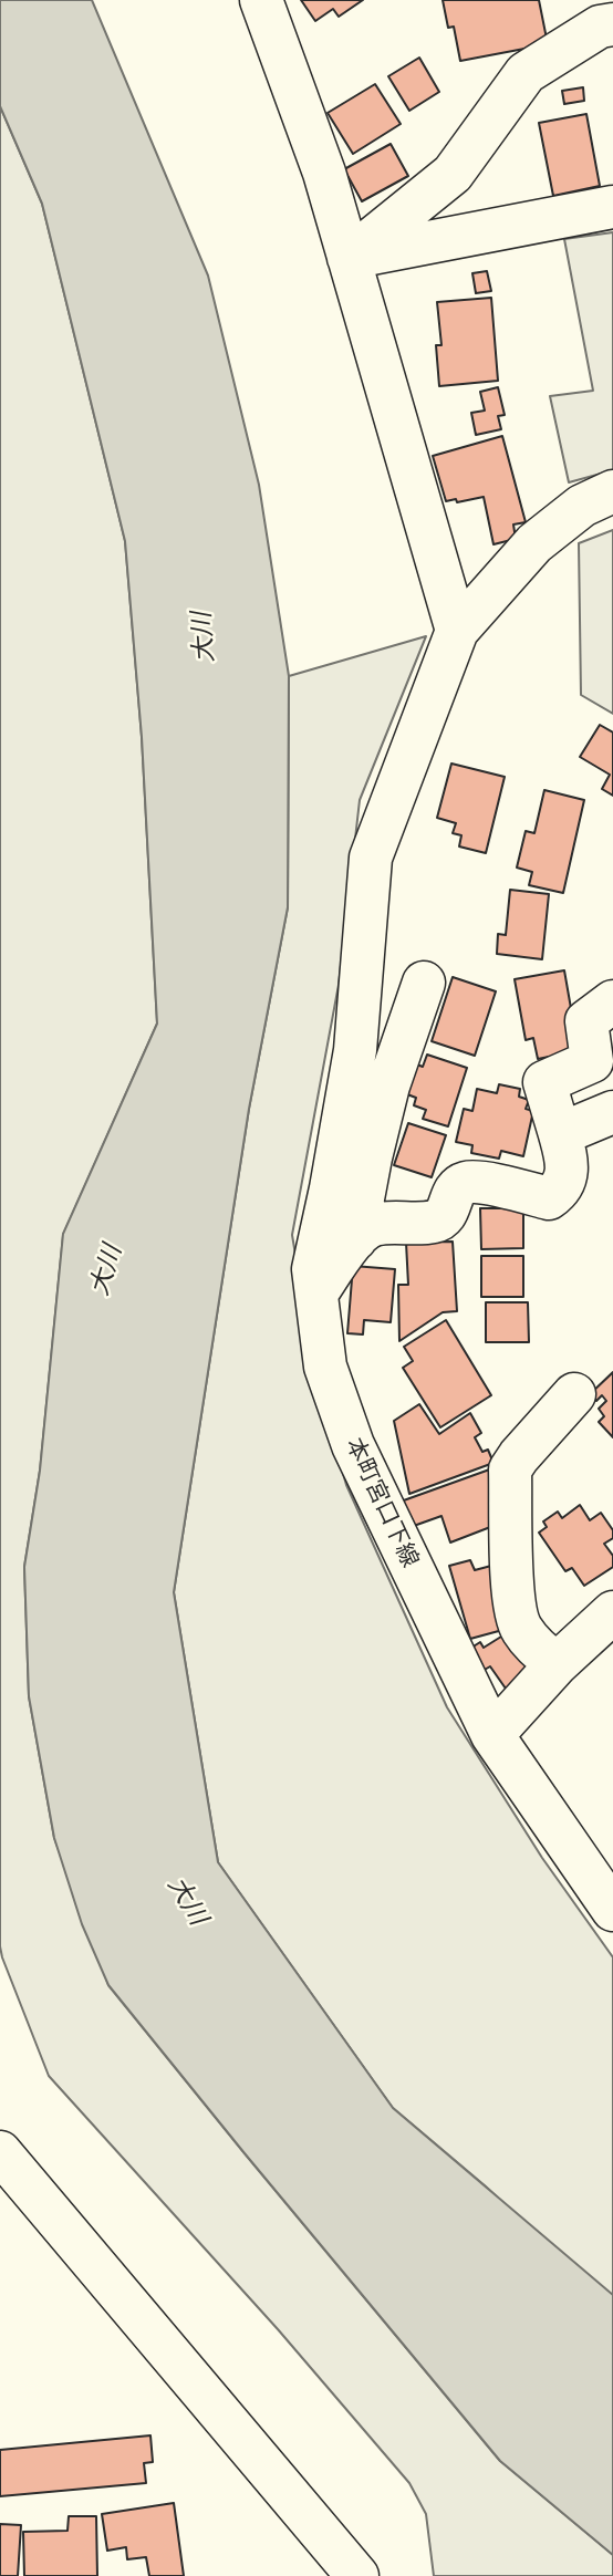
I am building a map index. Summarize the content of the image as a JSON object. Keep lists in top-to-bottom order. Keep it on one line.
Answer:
{"streets":{"street":["本町宮口下線"]},"water":["大川"]}
